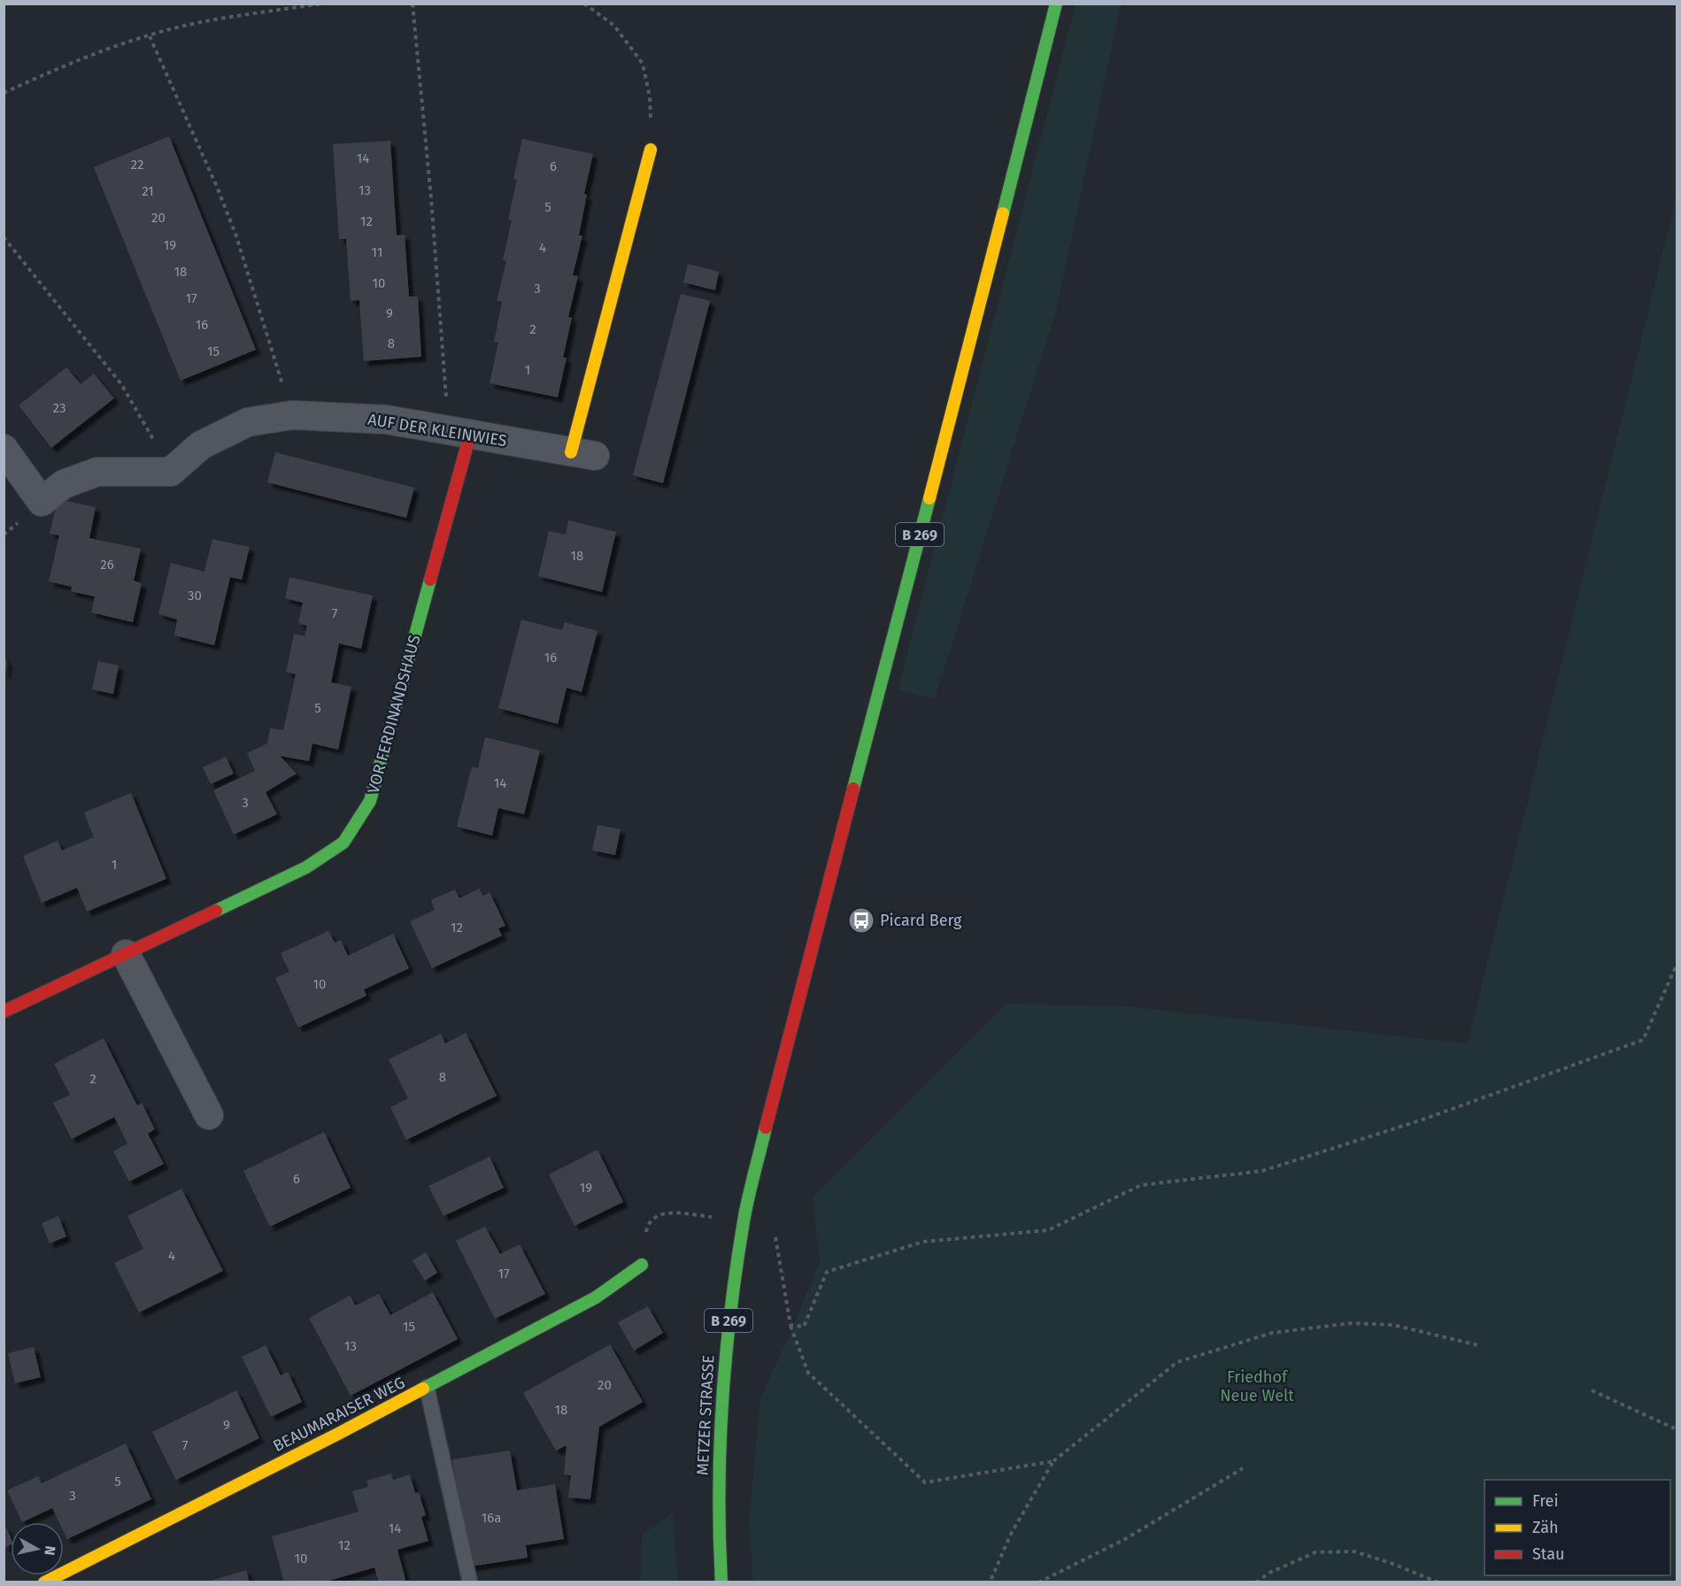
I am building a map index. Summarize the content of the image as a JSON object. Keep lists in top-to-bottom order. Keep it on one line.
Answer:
{"streets":{"street":["AUF DER KLEINWIES","B 269","VOR FERDINANDSHAUS","BEAUMARAISER WEG","METZER STRASSE"]},"crossings":[["AUF DER KLEINWIES","VOR FERDINANDSHAUS"]],"parks":["Friedhof Neue Welt"],"places":{"bus stop":["Picard Berg"]},"house_numbers":["14","22","6","13","21","5","20","12","19","4","11","18","10","3","17","9","16","2","8","15","1","23","18","26","30","7","16","5","14","3","1","12","10","8","2","6","19","4","17","15","13","20","18","9","7","5","3","16a","14","12","10"],"legend":["Frei","Zäh","Stau"],"north":"right"}
